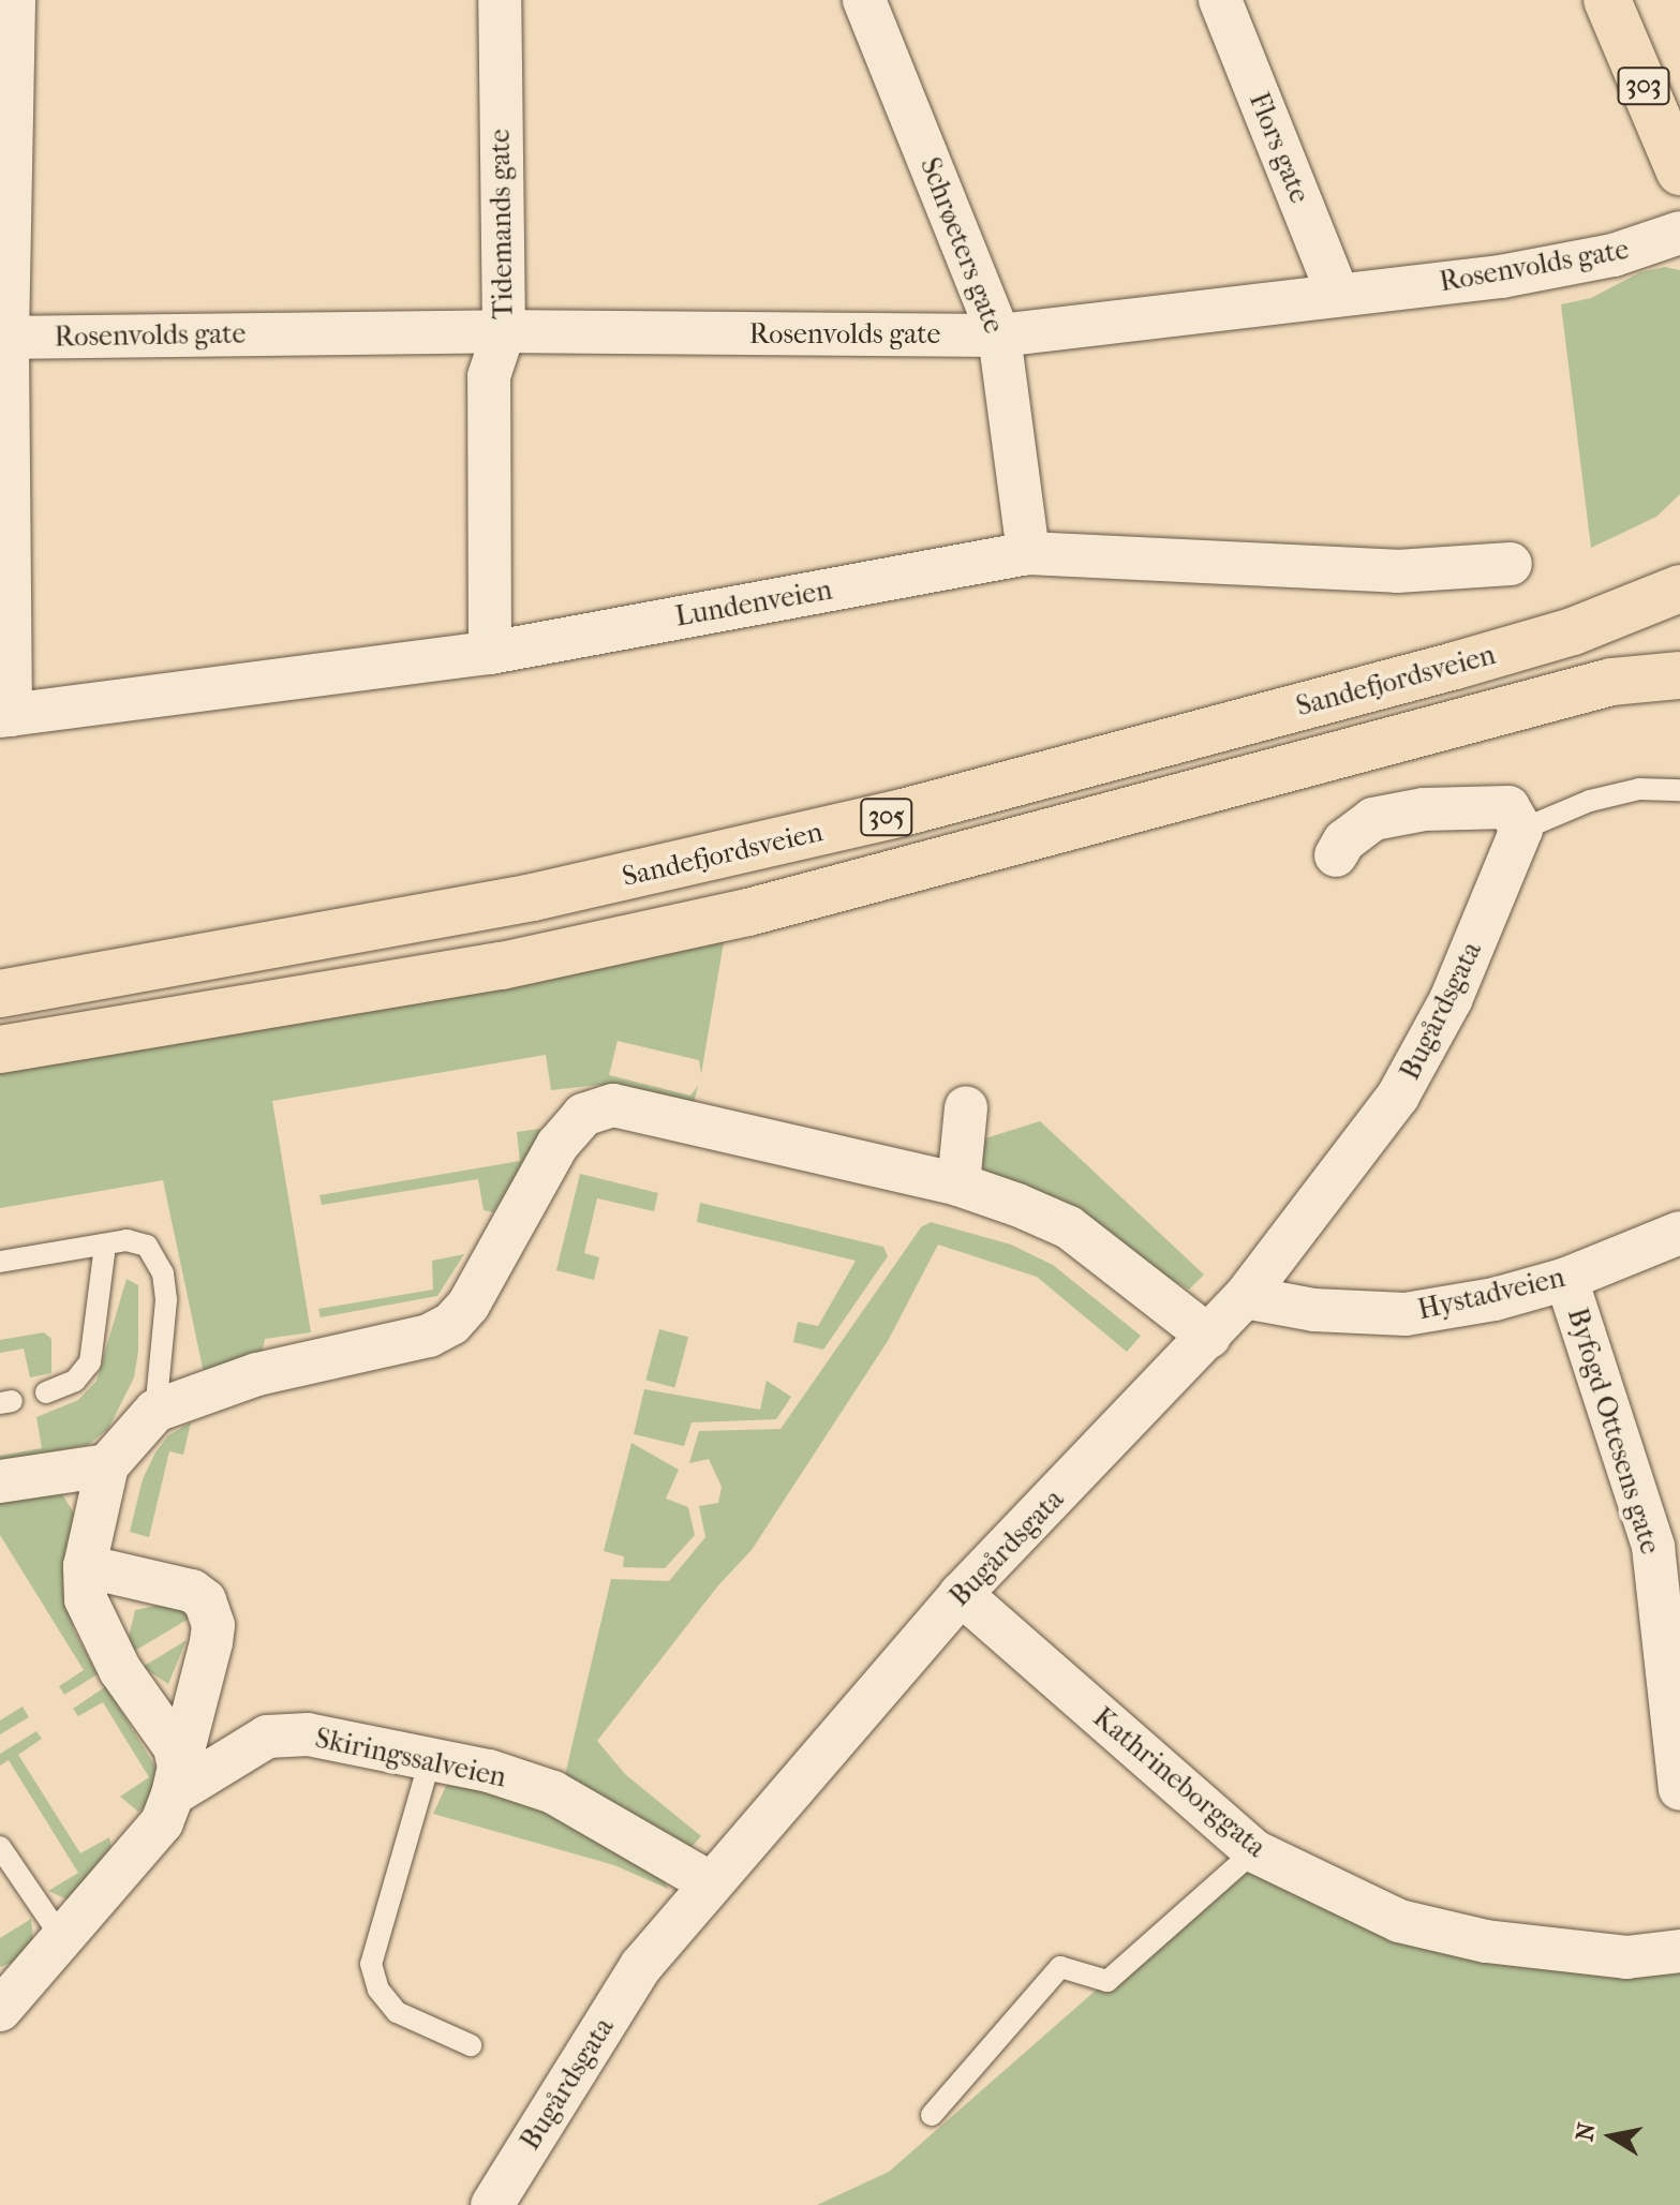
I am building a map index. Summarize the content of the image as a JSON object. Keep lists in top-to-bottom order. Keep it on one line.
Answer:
{"streets":{"main road":["303","Sandefjordsveien","305"],"street":["Flors gate","Tidemands gate","Schrøeters gate","Rosenvolds gate","Lundenveien","Bugårdsgata","Hystadveien","Byfogd Ottesens gate","Skiringssalveien","Kathrineborggata"]},"crossings":[["Flors gate","Rosenvolds gate"],["Tidemands gate","Rosenvolds gate"],["Tidemands gate","Lundenveien"],["Schrøeters gate","Rosenvolds gate"],["Schrøeters gate","Lundenveien"],["Bugårdsgata","Hystadveien"],["Bugårdsgata","Skiringssalveien"],["Bugårdsgata","Kathrineborggata"],["Hystadveien","Byfogd Ottesens gate"]],"north":"left"}
